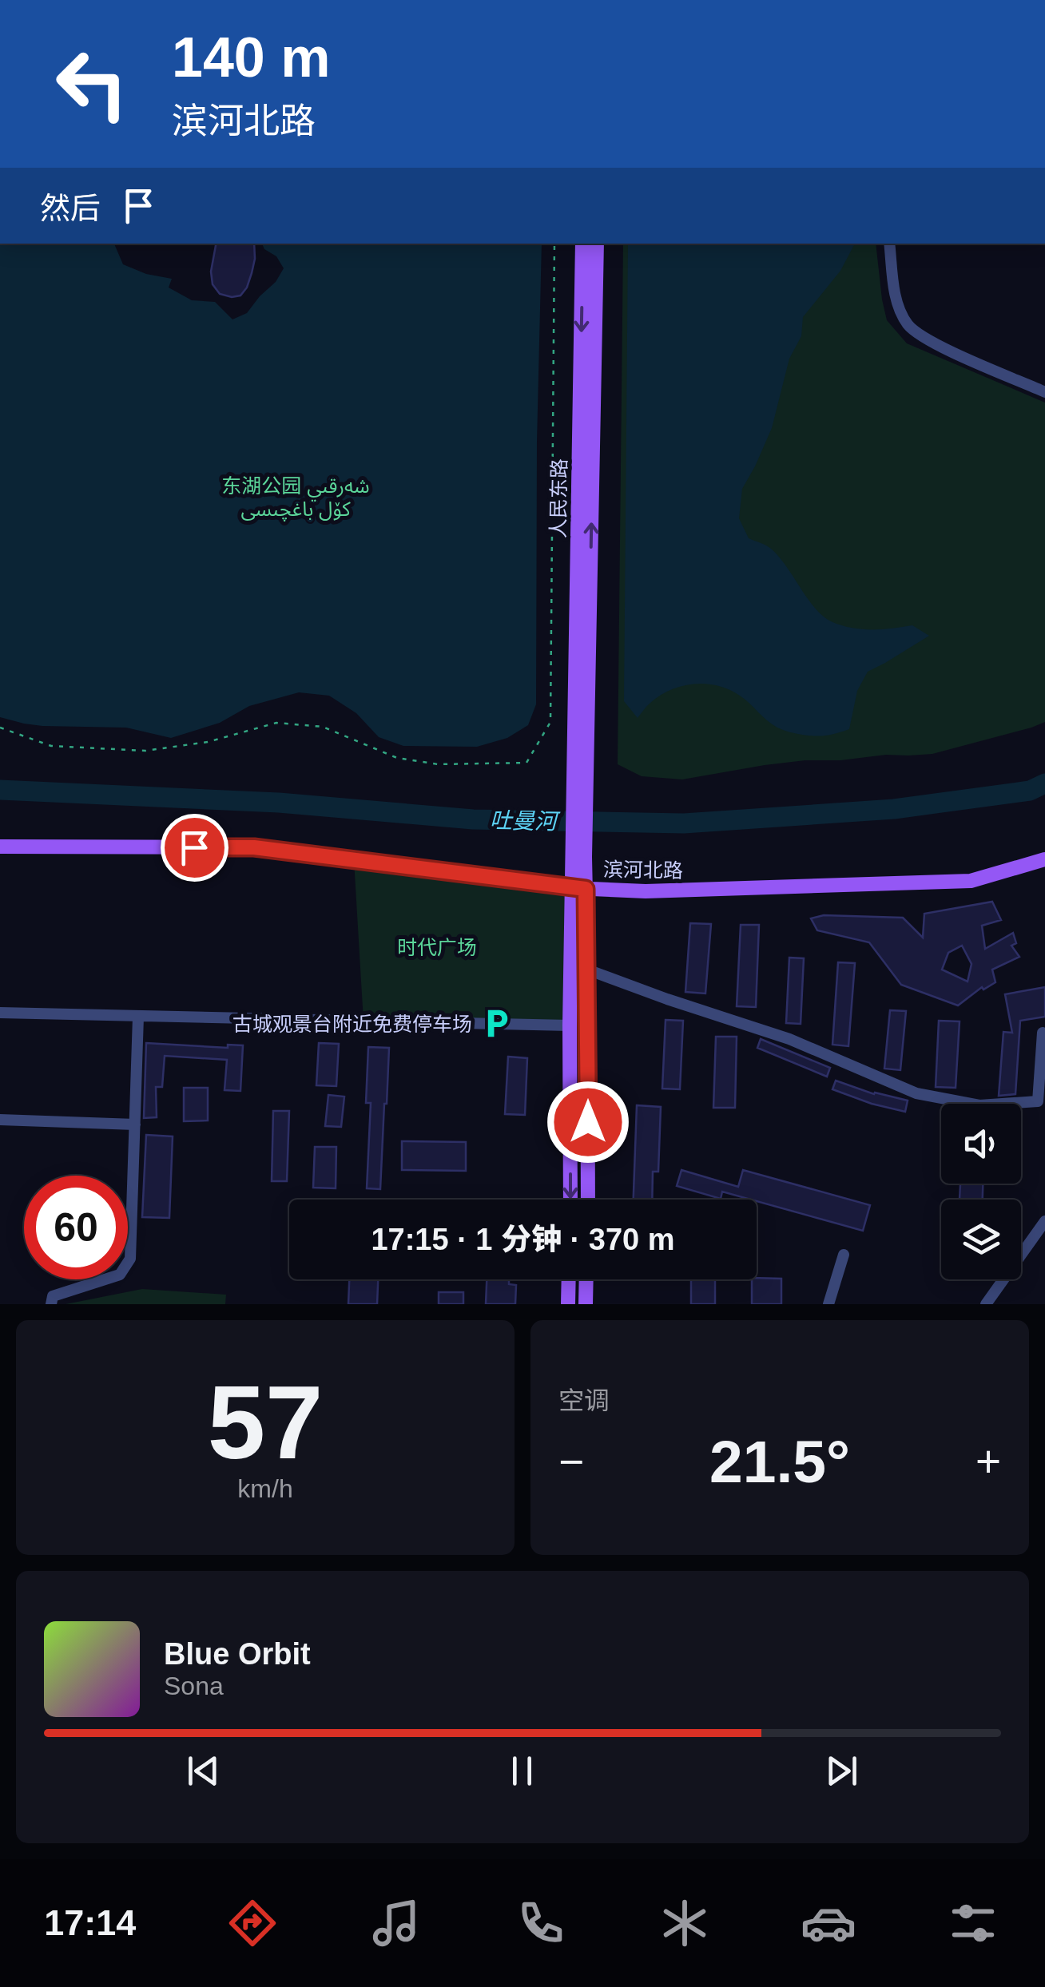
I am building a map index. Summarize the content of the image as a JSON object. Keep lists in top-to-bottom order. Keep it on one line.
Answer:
{"streets":{"main road":["人民东路","滨河北路"]},"water":["吐曼河"],"parks":["东湖公园 شەرقىي كۆل باغچىسى","时代广场"],"places":{"parking":["古城观景台附近免费停车场"]},"page":{"turn":["140 m","滨河北路"],"then":"然后","limit":"60","trip":"17:15 · 1 分钟 · 370 m","tile":[["57","km/h"],"空调"],"heat":["−","21.5°","+"],"song":["Blue Orbit","Sona"],"tabs":"17:14"}}
